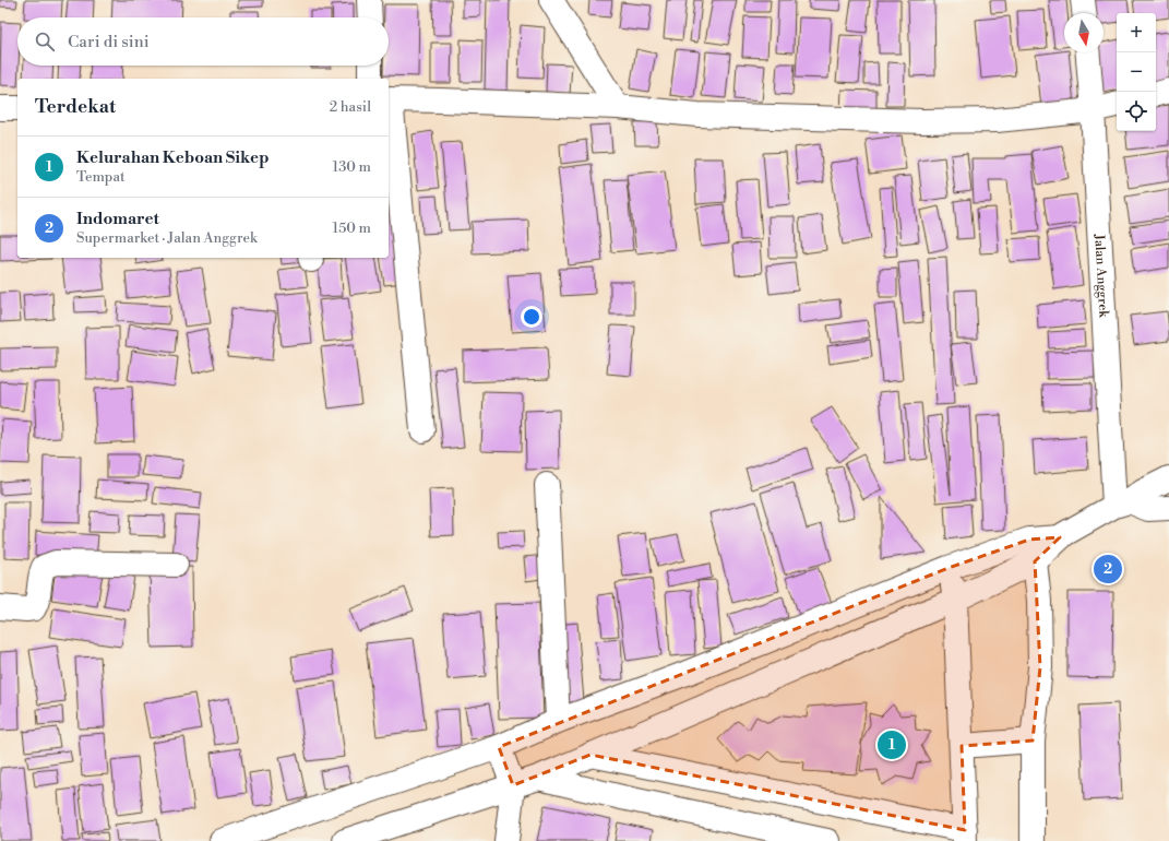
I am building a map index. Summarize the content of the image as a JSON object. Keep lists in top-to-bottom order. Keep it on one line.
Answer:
{"streets":{"street":["Jalan Anggrek"]},"north":"bottom","page":{"map_buttons":["+","−"],"search":"Cari di sini","heading":["Terdekat","2 hasil"],"list":[{"mark":"1","name":"Kelurahan Keboan Sikep","note":"Tempat","value":"130 m"},{"mark":"2","name":"Indomaret","note":"Supermarket · Jalan Anggrek","value":"150 m"}],"pins":["2","1"]}}
